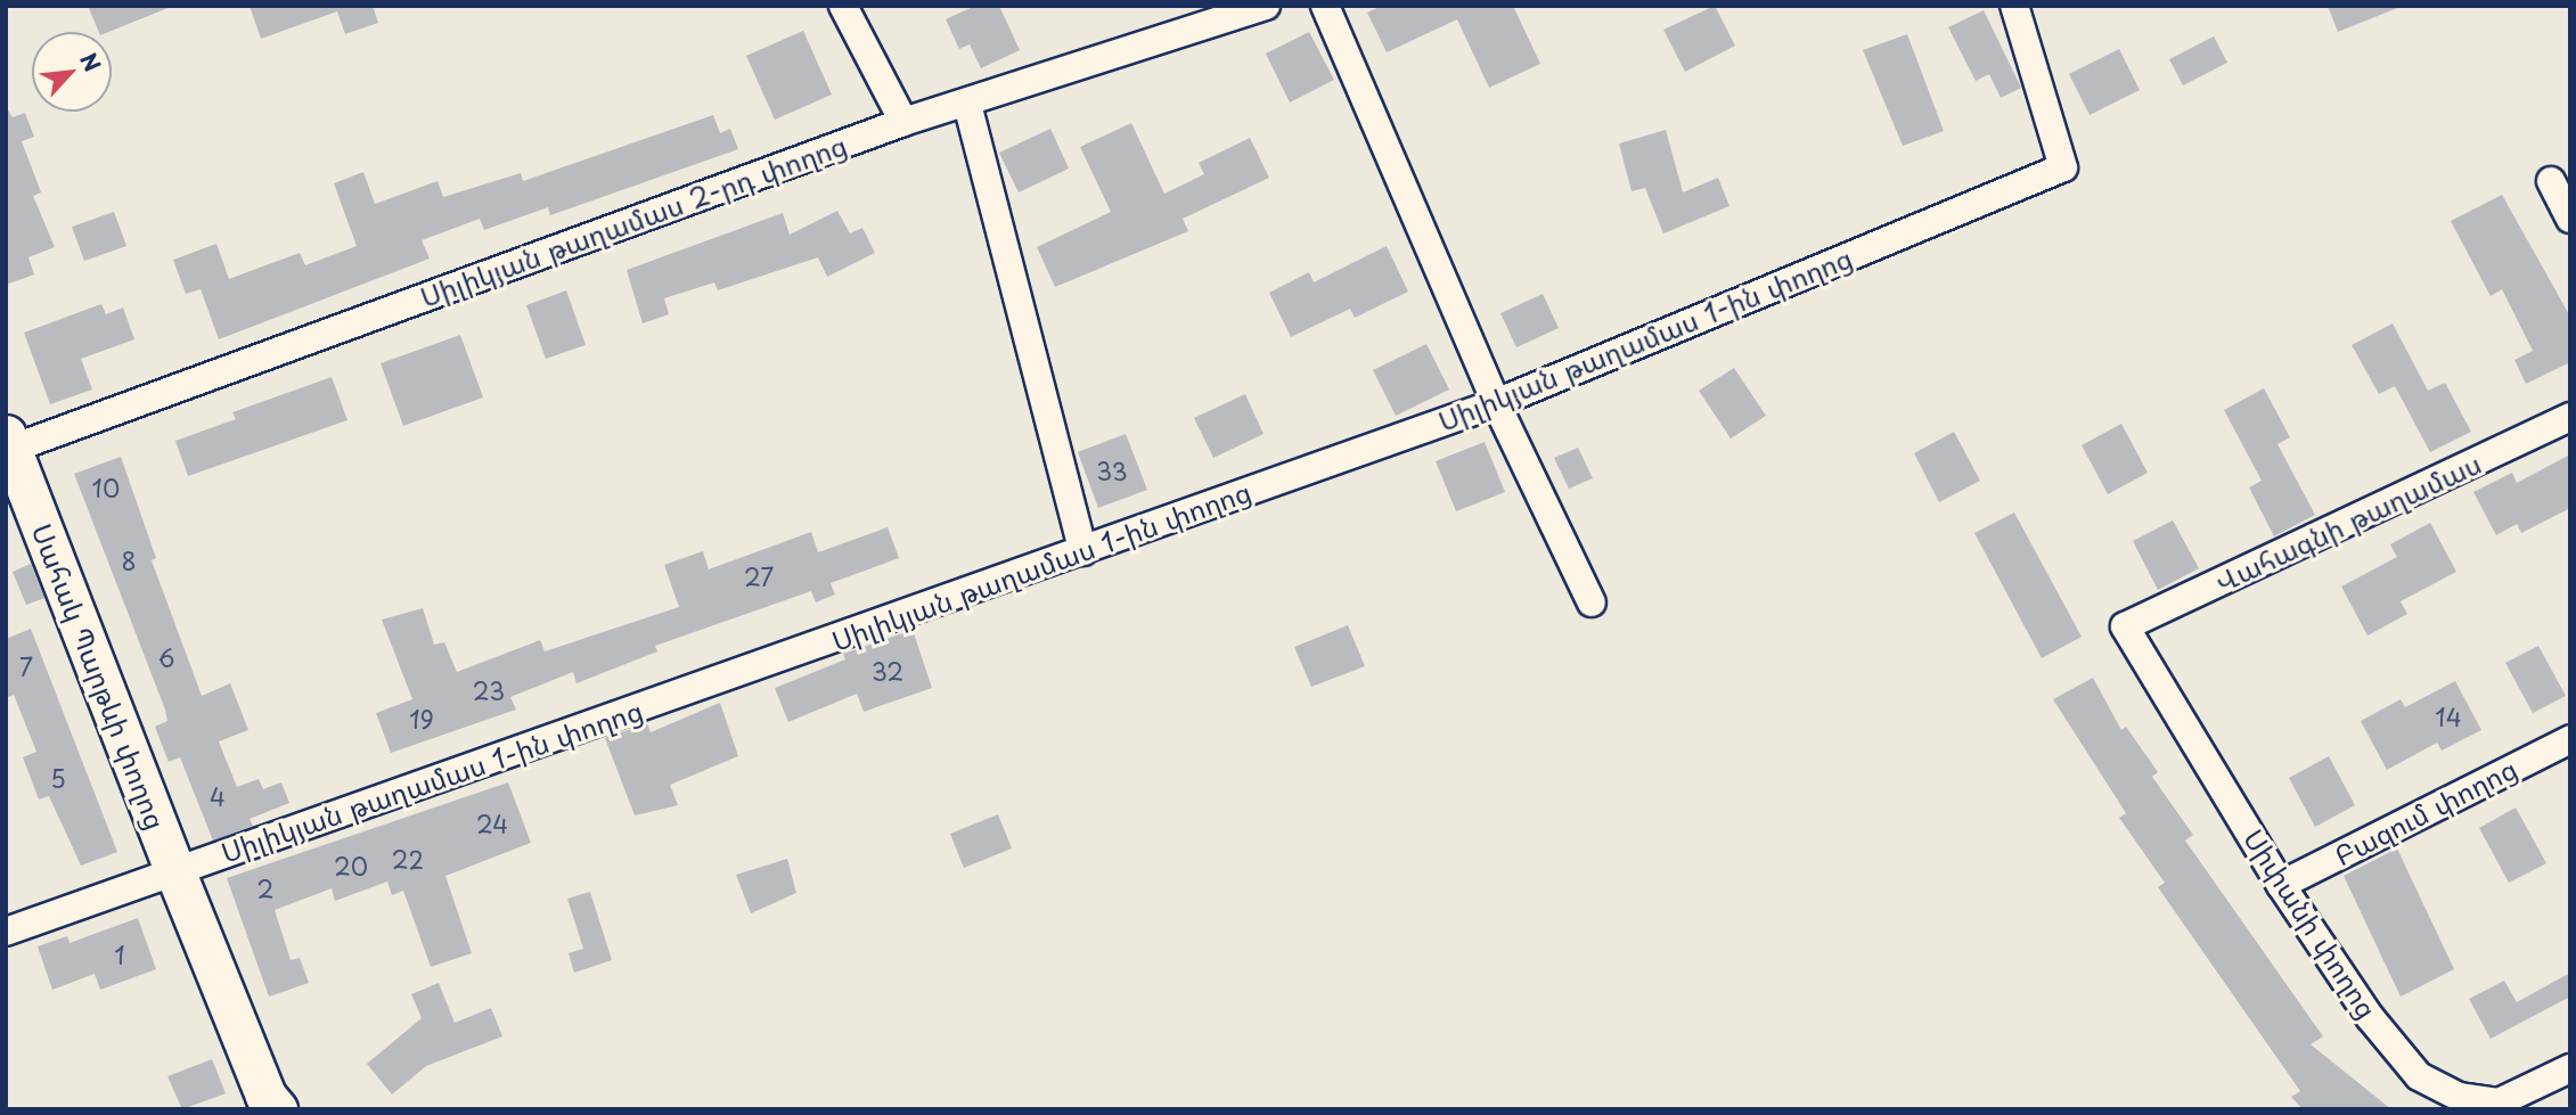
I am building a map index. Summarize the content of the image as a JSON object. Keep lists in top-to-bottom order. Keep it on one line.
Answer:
{"streets":{"main road":["Սահակ Պարթևի փողոց"],"street":["Սիլիկյան թաղամաս 2-րդ փողոց","Սիլիկյան թաղամաս 1-ին փողոց","Վահագնի թաղամաս","Բազում փողոց","Սիփանի փողոց"]},"crossings":[["Սիլիկյան թաղամաս 2-րդ փողոց","Սահակ Պարթևի փողոց"],["Սիլիկյան թաղամաս 1-ին փողոց","Սահակ Պարթևի փողոց"],["Վահագնի թաղամաս","Սիփանի փողոց"],["Բազում փողոց","Սիփանի փողոց"]],"house_numbers":["33","10","8","27","6","7","32","23","14","19","5","4","24","22","20","2","1"],"north":"top right"}
